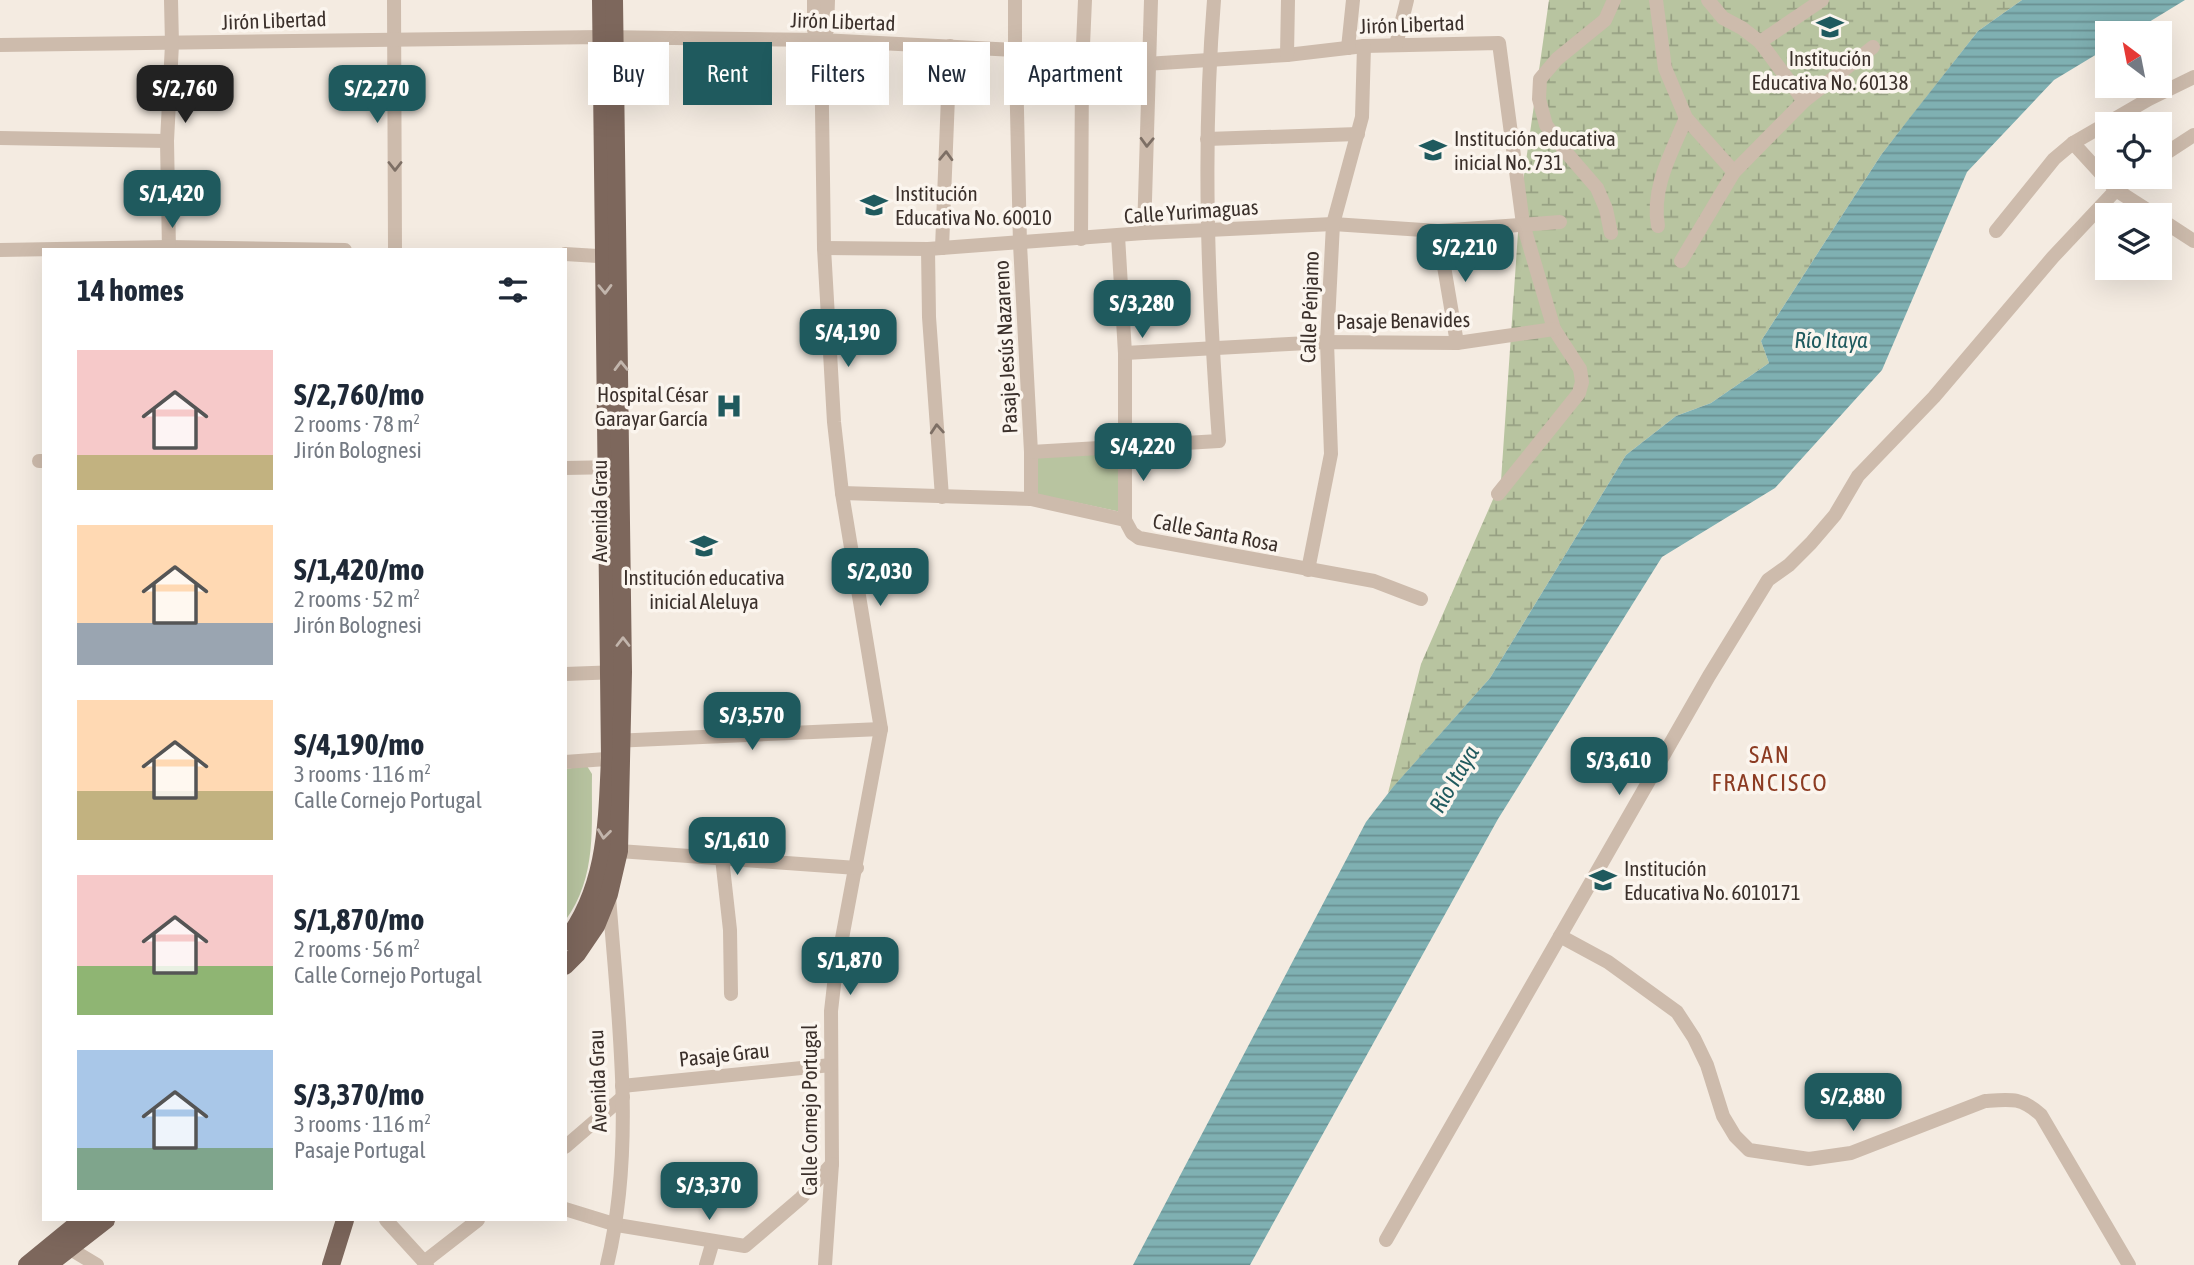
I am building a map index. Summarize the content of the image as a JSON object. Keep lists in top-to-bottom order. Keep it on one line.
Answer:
{"streets":{"main road":["Avenida Grau"],"street":["Jirón Libertad","Calle Yurimaguas","Calle Pénjamo","Pasaje Benavides","Pasaje Jesús Nazareno","Calle Santa Rosa","Pasaje Grau","Calle Cornejo Portugal"]},"crossings":[["Jirón Libertad","Calle Yurimaguas"],["Jirón Libertad","Calle Pénjamo"],["Jirón Libertad","Avenida Grau"],["Jirón Libertad","Calle Cornejo Portugal"],["Calle Yurimaguas","Calle Pénjamo"],["Calle Yurimaguas","Pasaje Jesús Nazareno"],["Calle Yurimaguas","Calle Cornejo Portugal"],["Calle Pénjamo","Pasaje Benavides"],["Calle Pénjamo","Calle Santa Rosa"],["Pasaje Jesús Nazareno","Calle Santa Rosa"],["Avenida Grau","Pasaje Grau"],["Calle Santa Rosa","Calle Cornejo Portugal"],["Pasaje Grau","Calle Cornejo Portugal"]],"districts":["SAN FRANCISCO"],"water":["Río Itaya"],"places":{"school or university":["Institución Educativa No. 60138","Institución educativa inicial No. 731","Institución Educativa No. 60010","Institución educativa inicial Aleluya","Institución Educativa No. 6010171"],"hospital":["Hospital César Garayar García"]},"north":"top left","page":{"chip":["Buy","Rent","Filters","New","Apartment"],"price":["S/2,760","S/2,270","S/1,420","S/2,210","S/3,280","S/4,190","S/4,220","S/2,030","S/3,570","S/3,610","S/1,610","S/1,870","S/2,880","S/3,370"],"heading":"14 homes","list":[{"name":"S/2,760/mo","note":"2 rooms · 78 m² · Jirón Bolognesi"},{"name":"S/1,420/mo","note":"2 rooms · 52 m² · Jirón Bolognesi"},{"name":"S/4,190/mo","note":"3 rooms · 116 m² · Calle Cornejo Portugal"},{"name":"S/1,870/mo","note":"2 rooms · 56 m² · Calle Cornejo Portugal"},{"name":"S/3,370/mo","note":"3 rooms · 116 m² · Pasaje Portugal"}]}}
